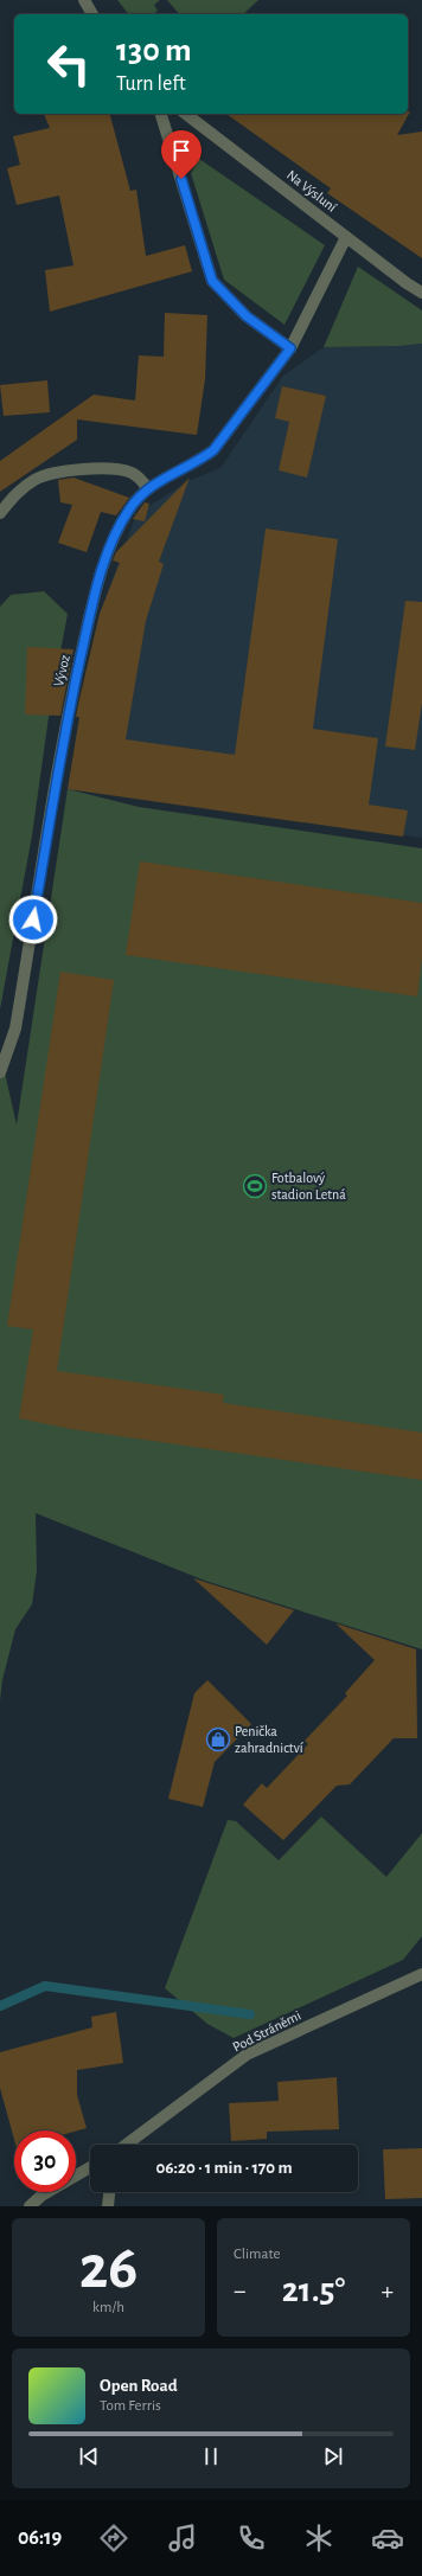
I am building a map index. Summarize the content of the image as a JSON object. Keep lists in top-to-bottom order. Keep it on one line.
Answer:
{"streets":{"street":["Na Výsluní","Vývoz","Pod Stráněmi"]},"crossings":[["Na Výsluní","Vývoz"]],"places":{"sports":["Fotbalový stadion Letná"],"shop":["Penička zahradnictví"]},"page":{"turn":["130 m","Turn left"],"limit":"30","trip":"06:20 · 1 min · 170 m","tile":[["26","km/h"],"Climate"],"heat":["−","21.5°","+"],"song":["Open Road","Tom Ferris"],"tabs":"06:19"}}
